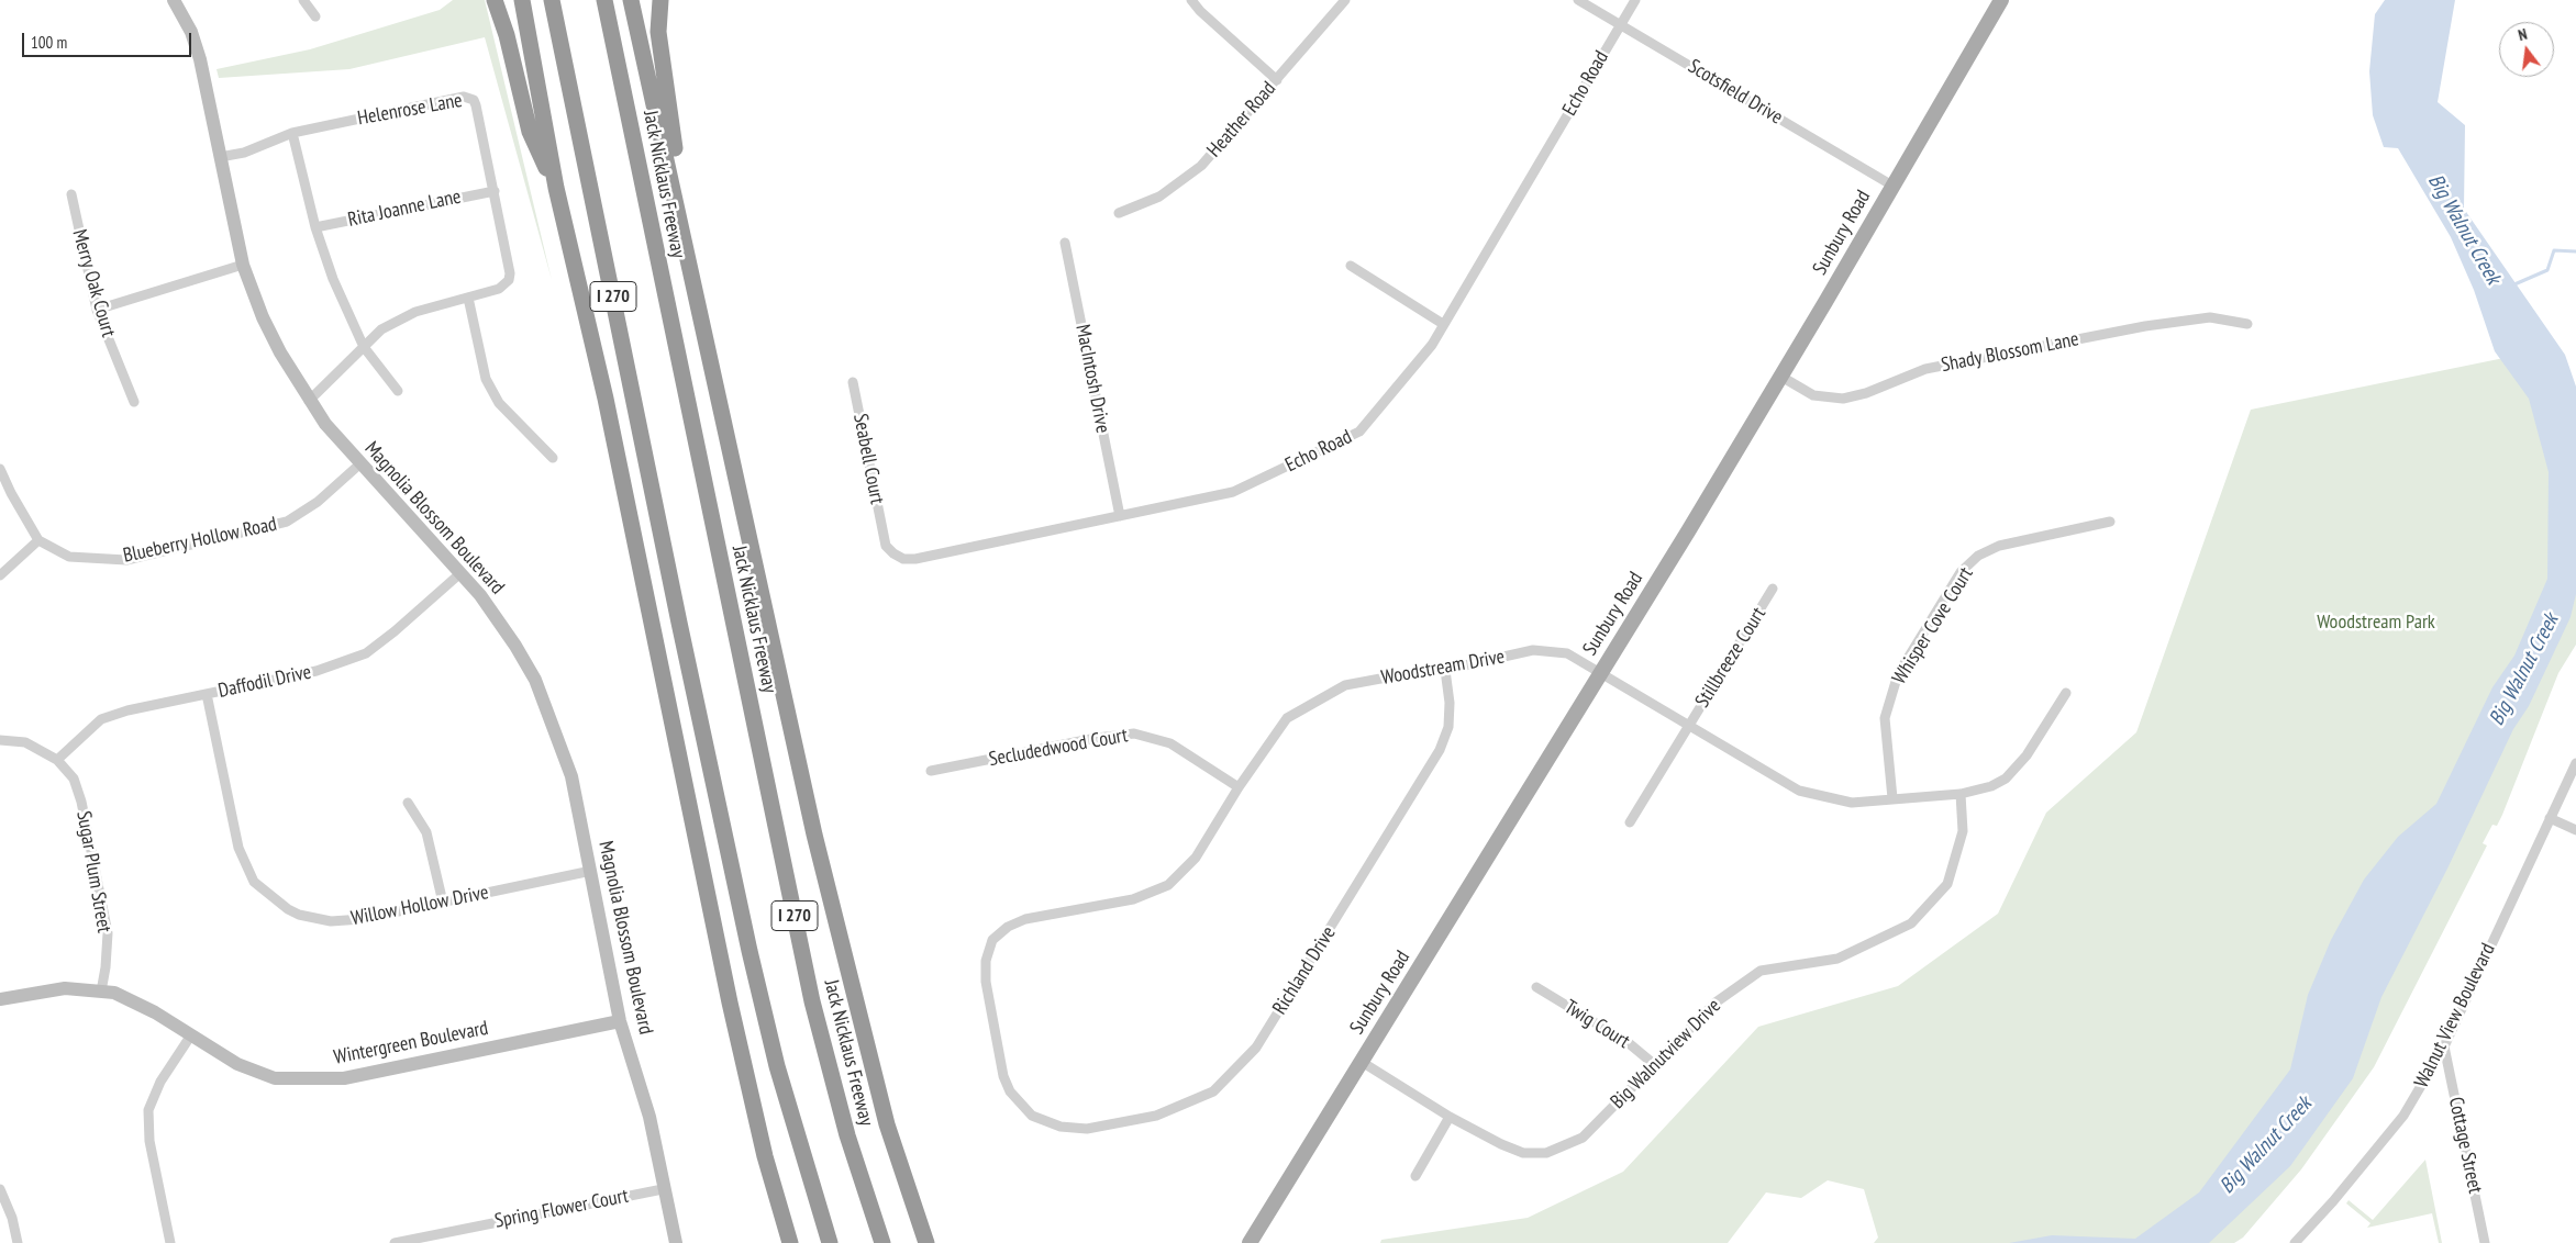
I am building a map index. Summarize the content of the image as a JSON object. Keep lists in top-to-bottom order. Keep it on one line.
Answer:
{"streets":{"highway":["Jack Nicklaus Freeway","I 270"],"main road":["Sunbury Road"],"street":["Echo Road","Scotsfield Drive","Helenrose Lane","Heather Road","Rita Joanne Lane","Merry Oak Court","Shady Blossom Lane","MacIntosh Drive","Seabell Court","Magnolia Blossom Boulevard","Blueberry Hollow Road","Whisper Cove Court","Stillbreeze Court","Woodstream Drive","Daffodil Drive","Secludedwood Court","Sugar Plum Street","Willow Hollow Drive","Richland Drive","Walnut View Boulevard","Twig Court","Wintergreen Boulevard","Big Walnutview Drive","Cottage Street","Spring Flower Court"]},"crossings":[["Echo Road","Scotsfield Drive"],["Echo Road","MacIntosh Drive"],["Echo Road","Seabell Court"],["Scotsfield Drive","Sunbury Road"],["Helenrose Lane","Rita Joanne Lane"],["Helenrose Lane","Magnolia Blossom Boulevard"],["Sunbury Road","Shady Blossom Lane"],["Sunbury Road","Woodstream Drive"],["Sunbury Road","Big Walnutview Drive"],["Magnolia Blossom Boulevard","Blueberry Hollow Road"],["Magnolia Blossom Boulevard","Daffodil Drive"],["Magnolia Blossom Boulevard","Willow Hollow Drive"],["Magnolia Blossom Boulevard","Wintergreen Boulevard"],["Magnolia Blossom Boulevard","Spring Flower Court"],["Whisper Cove Court","Woodstream Drive"],["Stillbreeze Court","Woodstream Drive"],["Woodstream Drive","Secludedwood Court"],["Woodstream Drive","Richland Drive"],["Woodstream Drive","Big Walnutview Drive"],["Daffodil Drive","Sugar Plum Street"],["Daffodil Drive","Willow Hollow Drive"],["Sugar Plum Street","Wintergreen Boulevard"],["Walnut View Boulevard","Cottage Street"],["Twig Court","Big Walnutview Drive"]],"water":["Big Walnut Creek"],"parks":["Woodstream Park"],"scale_bar":"100 m","north":"top"}
